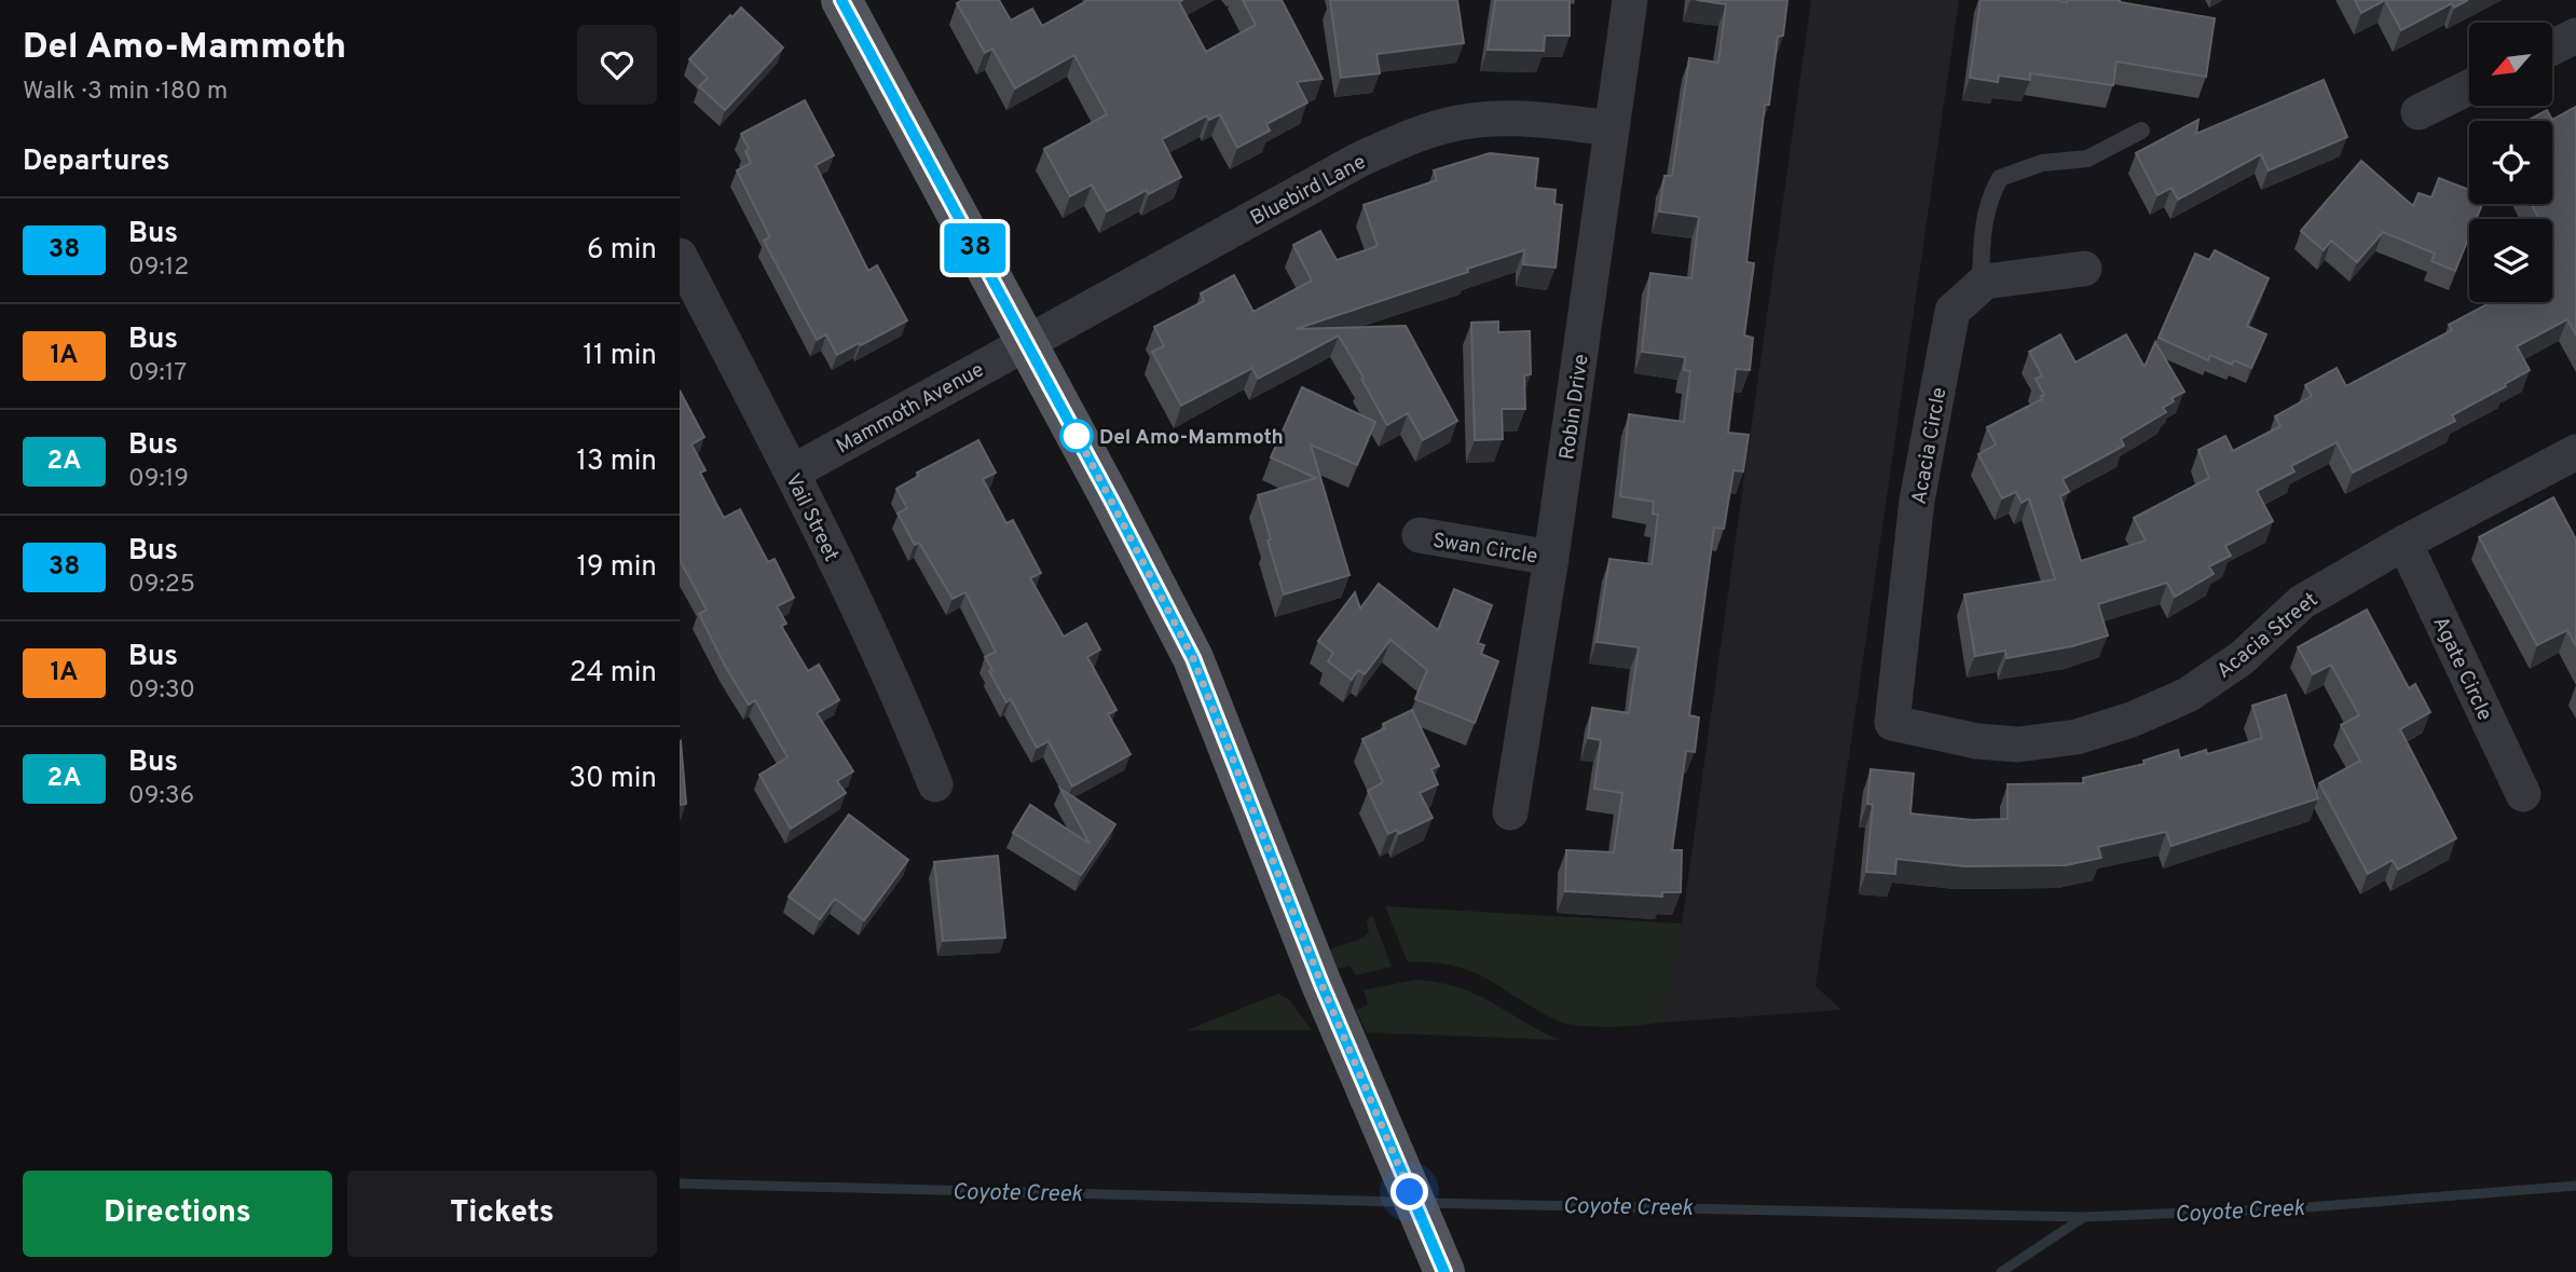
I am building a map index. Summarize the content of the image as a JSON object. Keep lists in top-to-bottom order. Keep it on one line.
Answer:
{"streets":{"street":["Bluebird Lane","Mammoth Avenue","Robin Drive","Acacia Circle","Vail Street","Swan Circle","Acacia Street","Agate Circle"]},"crossings":[["Bluebird Lane","Mammoth Avenue"],["Bluebird Lane","Robin Drive"],["Mammoth Avenue","Vail Street"],["Robin Drive","Swan Circle"],["Acacia Circle","Acacia Street"],["Acacia Street","Agate Circle"]],"water":["Coyote Creek"],"places":["Del Amo-Mammoth"],"lines":["bus line 38"],"north":"bottom left","page":{"heading":[["Del Amo-Mammoth","Walk · 3 min · 180 m"],"Departures"],"on_map":"38","list":[{"mark":"38","name":"Bus","note":"09:12","value":"6 min"},{"mark":"1A","name":"Bus","note":"09:17","value":"11 min"},{"mark":"2A","name":"Bus","note":"09:19","value":"13 min"},{"mark":"38","name":"Bus","note":"09:25","value":"19 min"},{"mark":"1A","name":"Bus","note":"09:30","value":"24 min"},{"mark":"2A","name":"Bus","note":"09:36","value":"30 min"}],"buttons":["Directions","Tickets"]}}
